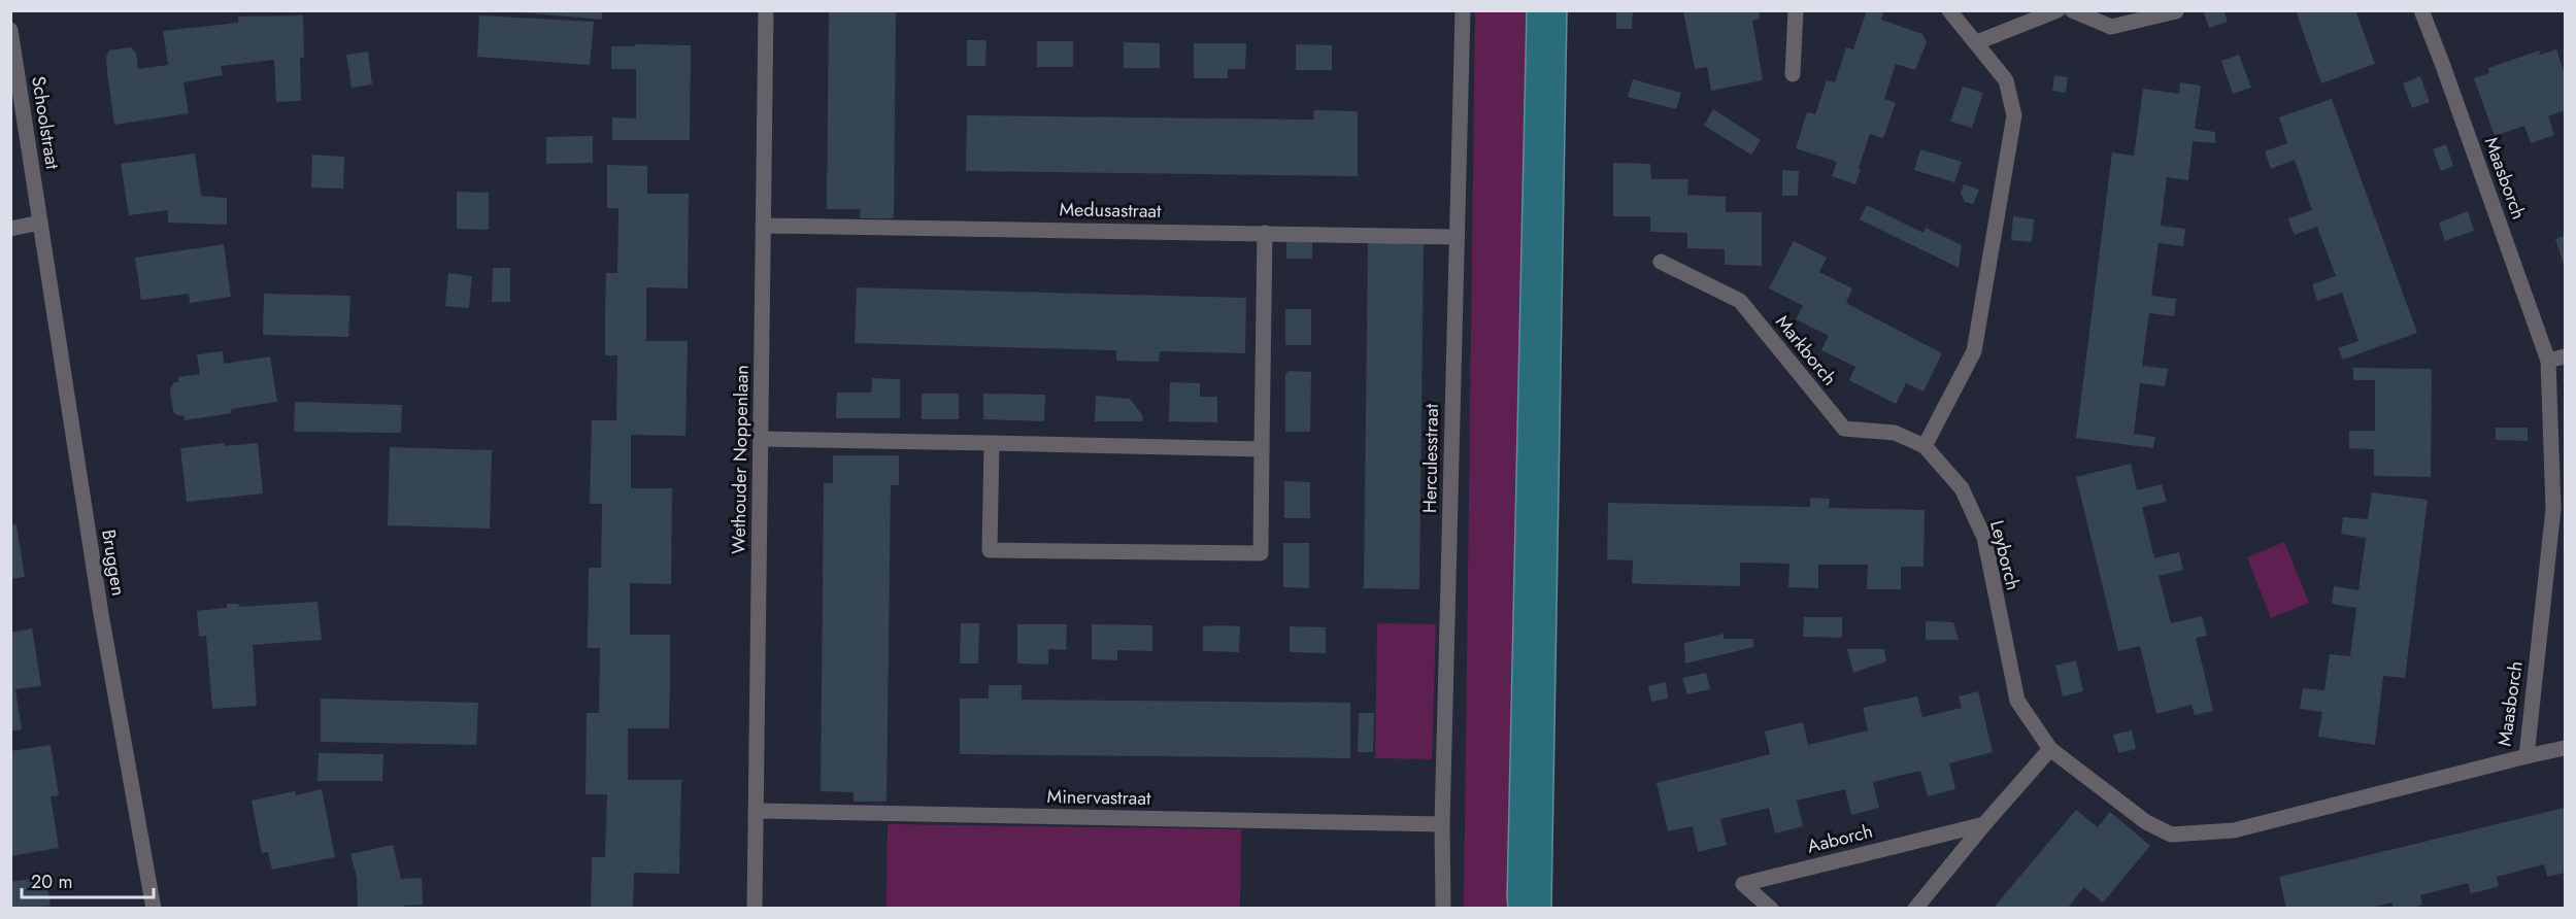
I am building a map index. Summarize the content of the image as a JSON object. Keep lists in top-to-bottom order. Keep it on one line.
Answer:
{"streets":{"street":["Schoolstraat","Maasborch","Medusastraat","Markborch","Herculesstraat","Wethouder Noppenlaan","Leyborch","Bruggen","Minervastraat","Aaborch"]},"crossings":[["Schoolstraat","Bruggen"],["Maasborch","Leyborch"],["Medusastraat","Herculesstraat"],["Medusastraat","Wethouder Noppenlaan"],["Markborch","Leyborch"],["Herculesstraat","Minervastraat"],["Wethouder Noppenlaan","Minervastraat"]],"scale_bar":"20 m"}
